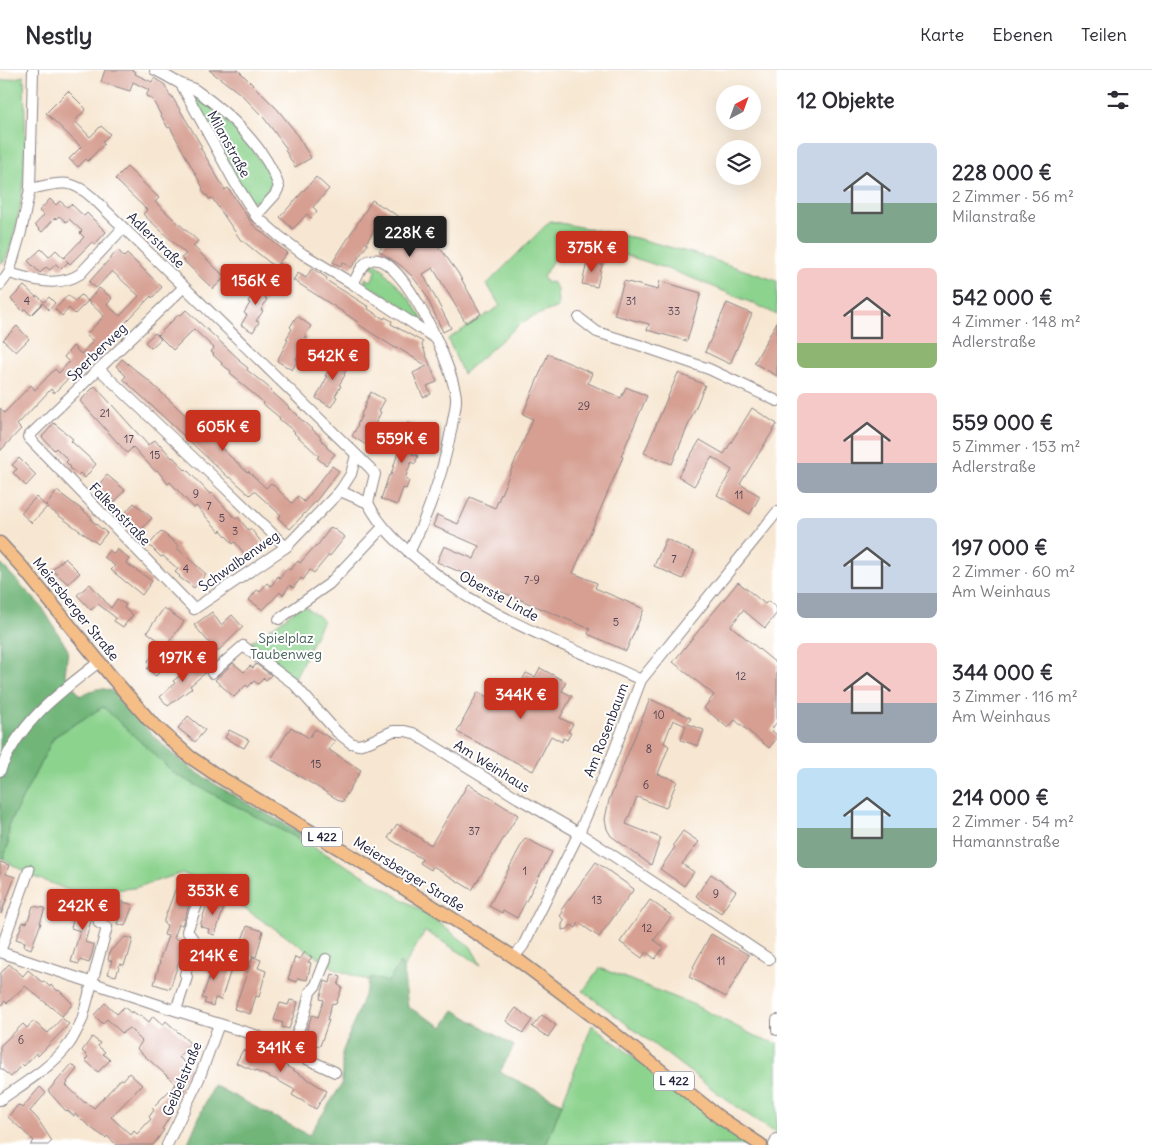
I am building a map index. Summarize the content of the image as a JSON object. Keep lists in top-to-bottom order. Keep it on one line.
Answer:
{"streets":{"main road":["Meiersberger Straße","L 422"],"street":["Milanstraße","Adlerstraße","Sperberweg","Falkenstraße","Schwalbenweg","Oberste Linde","Am Rosenbaum","Am Weinhaus","Geibelstraße"]},"crossings":[["Adlerstraße","Sperberweg"],["Adlerstraße","Oberste Linde"],["Sperberweg","Falkenstraße"],["Falkenstraße","Schwalbenweg"],["Oberste Linde","Am Rosenbaum"],["Meiersberger Straße","Am Rosenbaum"],["Am Rosenbaum","Am Weinhaus"]],"parks":["Spielplaz Taubenweg"],"house_numbers":["4","31","33","29","21","17","15","9","11","7","5","3","7","4","7-9","5","12","10","8","15","6","37","1","9","13","12","11","6"],"north":"top right","page":{"header":"Nestly","nav":["Karte","Ebenen","Teilen"],"heading":"12 Objekte","list":[{"name":"228 000 €","note":"2 Zimmer · 56 m² · Milanstraße"},{"name":"542 000 €","note":"4 Zimmer · 148 m² · Adlerstraße"},{"name":"559 000 €","note":"5 Zimmer · 153 m² · Adlerstraße"},{"name":"197 000 €","note":"2 Zimmer · 60 m² · Am Weinhaus"},{"name":"344 000 €","note":"3 Zimmer · 116 m² · Am Weinhaus"},{"name":"214 000 €","note":"2 Zimmer · 54 m² · Hamannstraße"}],"price":["228K €","375K €","156K €","542K €","605K €","559K €","197K €","344K €","353K €","242K €","214K €","341K €"]}}
